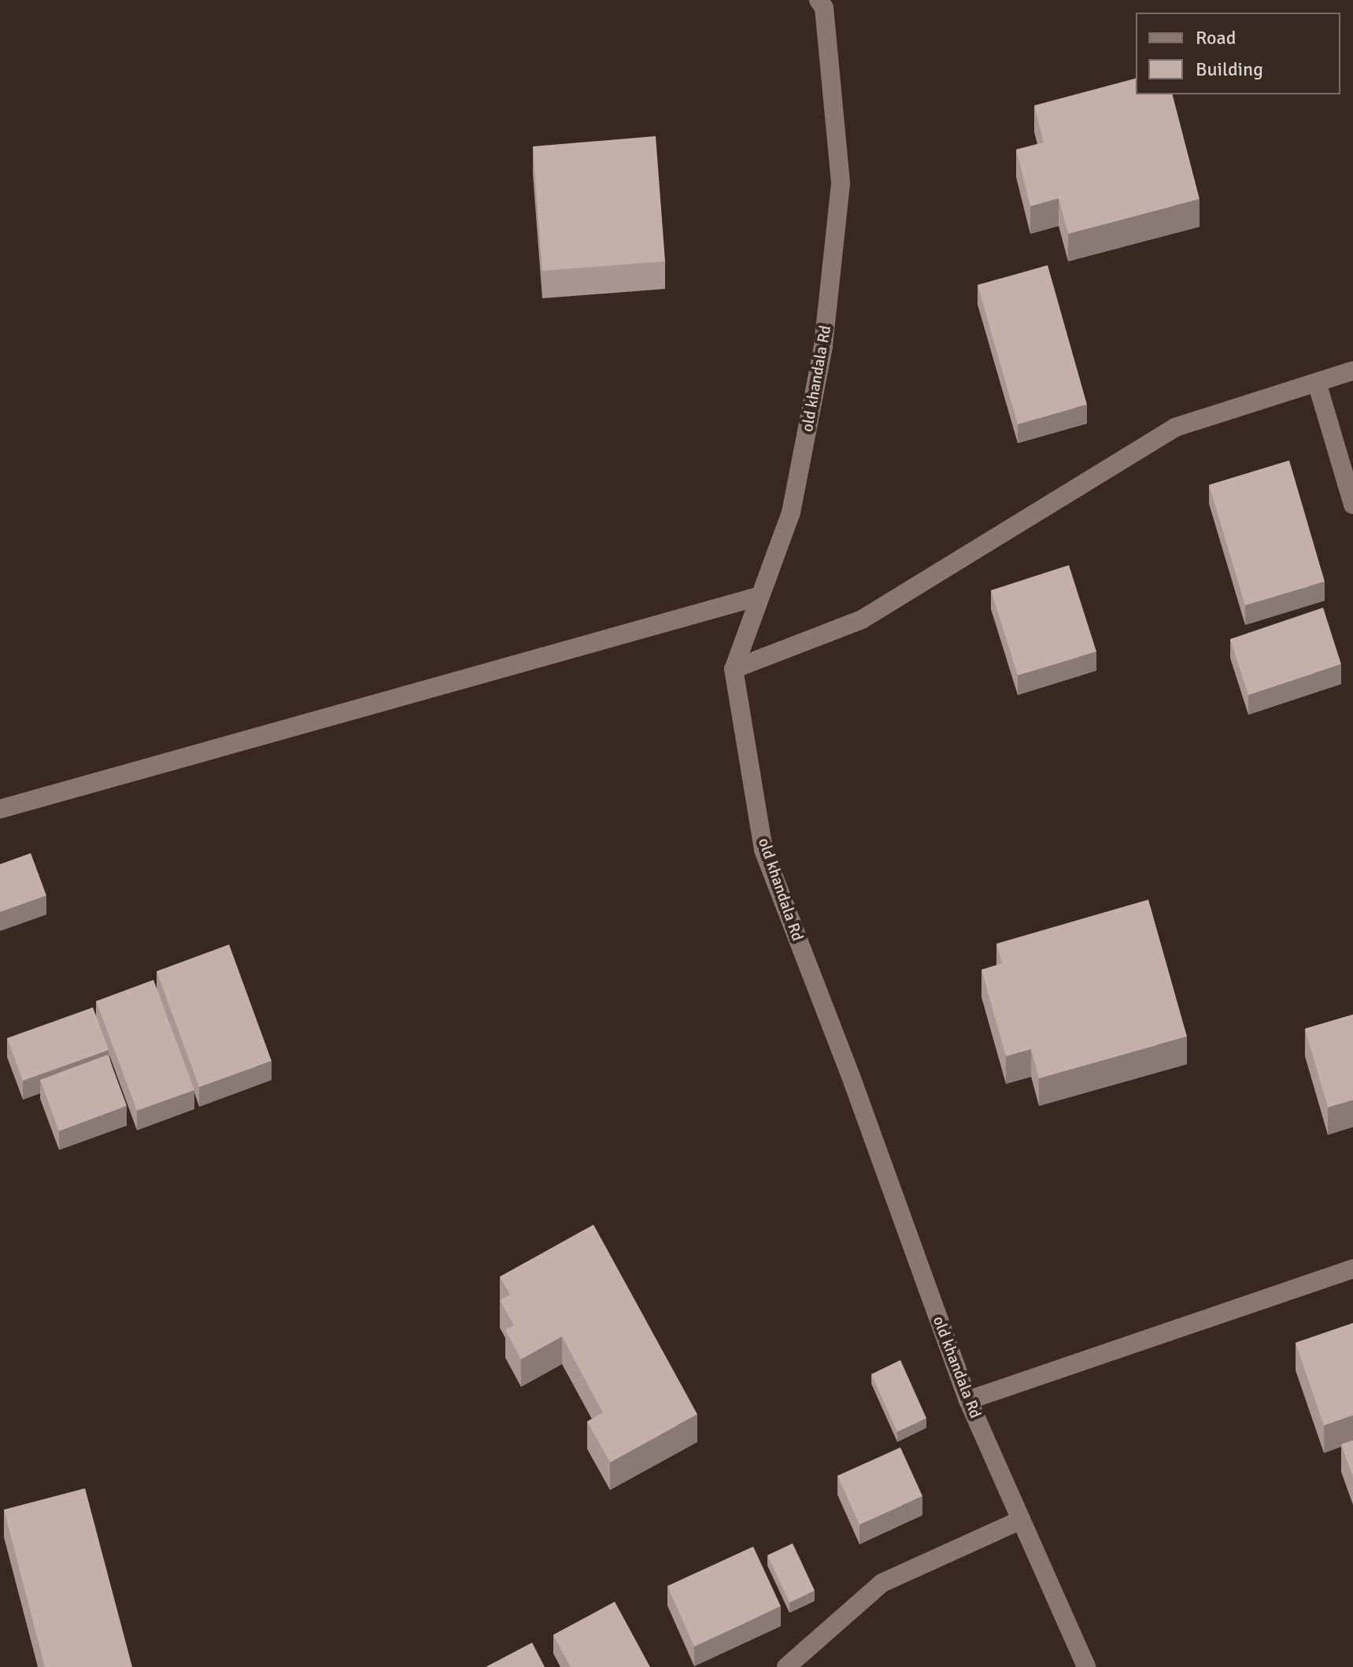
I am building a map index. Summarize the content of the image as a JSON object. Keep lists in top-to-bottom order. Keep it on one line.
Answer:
{"streets":{"street":["old khandala Rd"]},"legend":["Road","Building"]}
